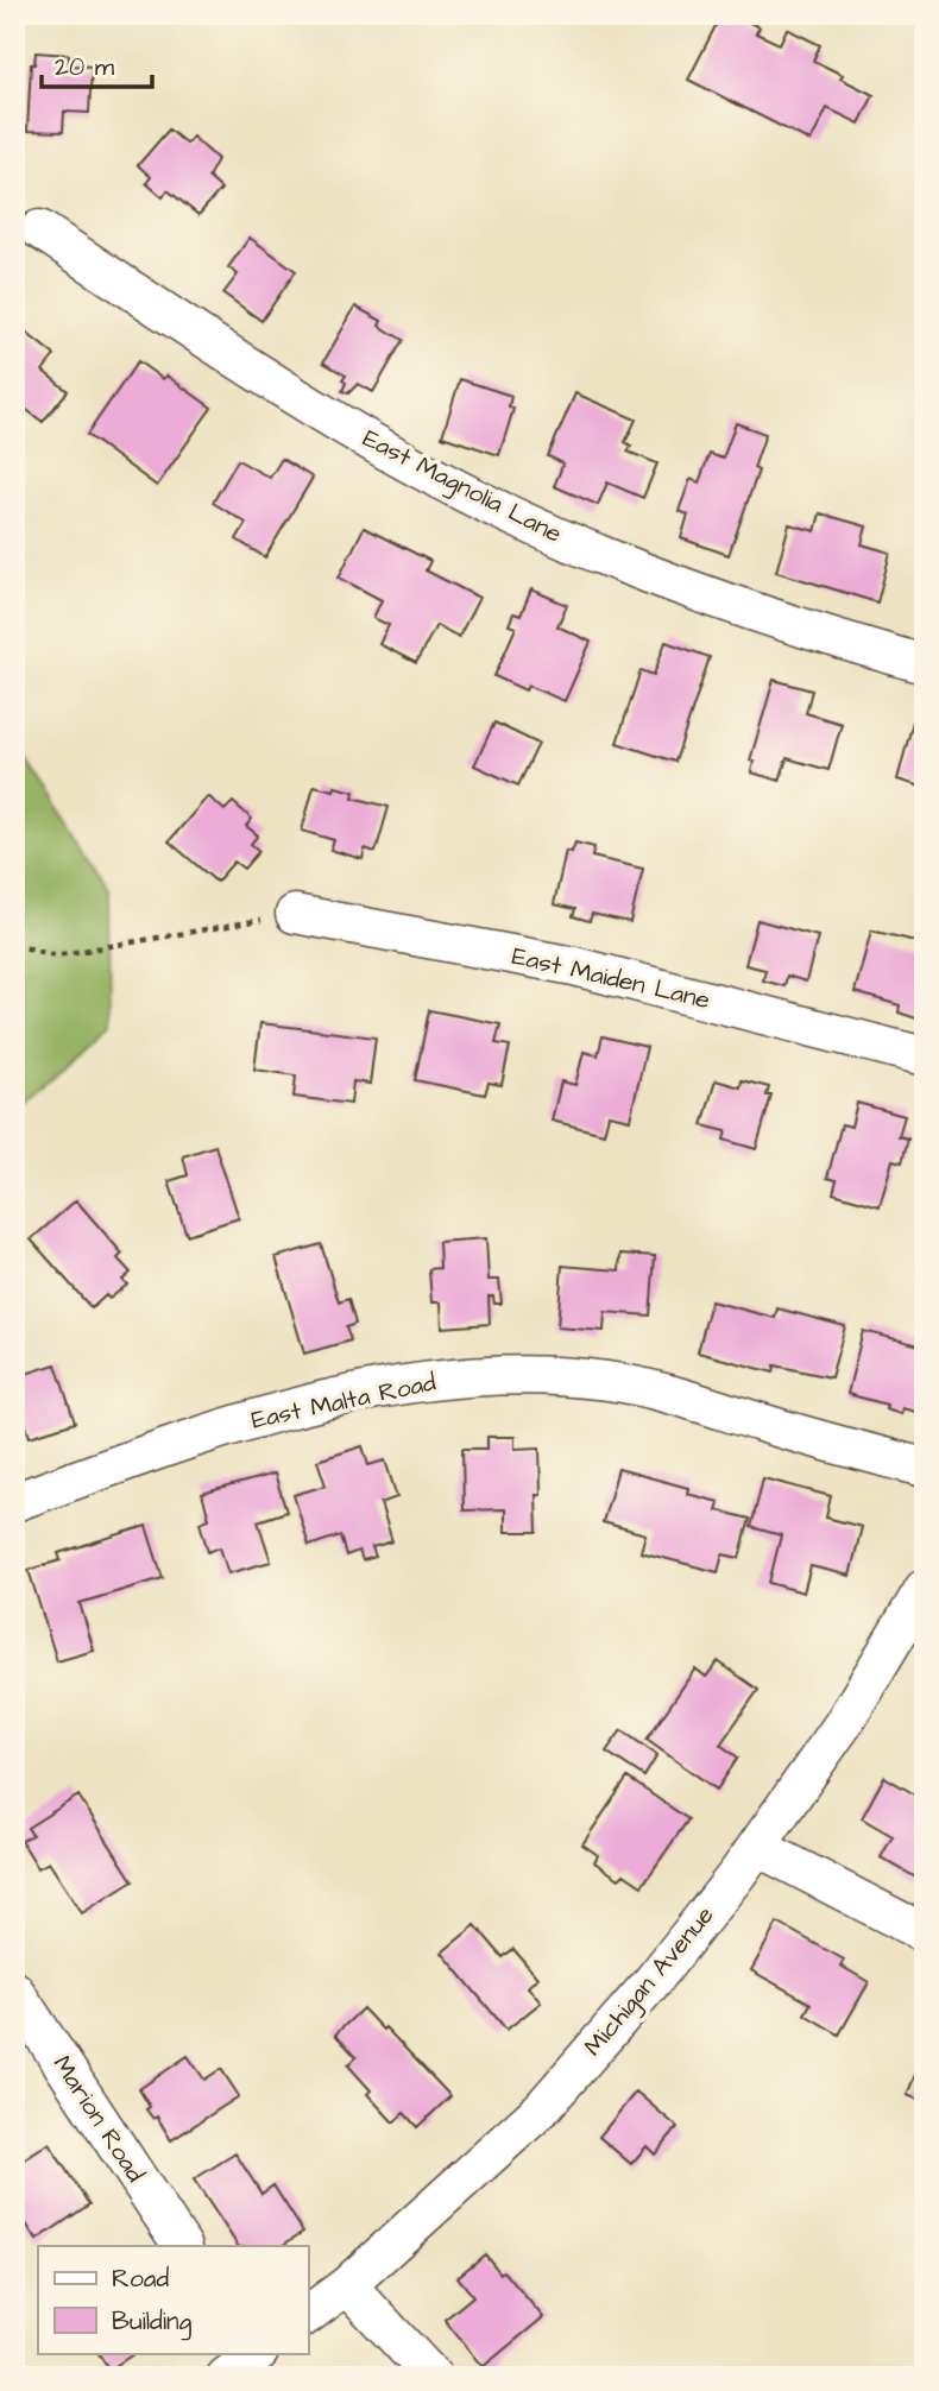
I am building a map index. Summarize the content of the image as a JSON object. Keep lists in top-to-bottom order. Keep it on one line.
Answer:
{"streets":{"street":["East Magnolia Lane","East Maiden Lane","East Malta Road","Michigan Avenue","Marion Road"]},"legend":["Road","Building"],"scale_bar":"20 m"}
